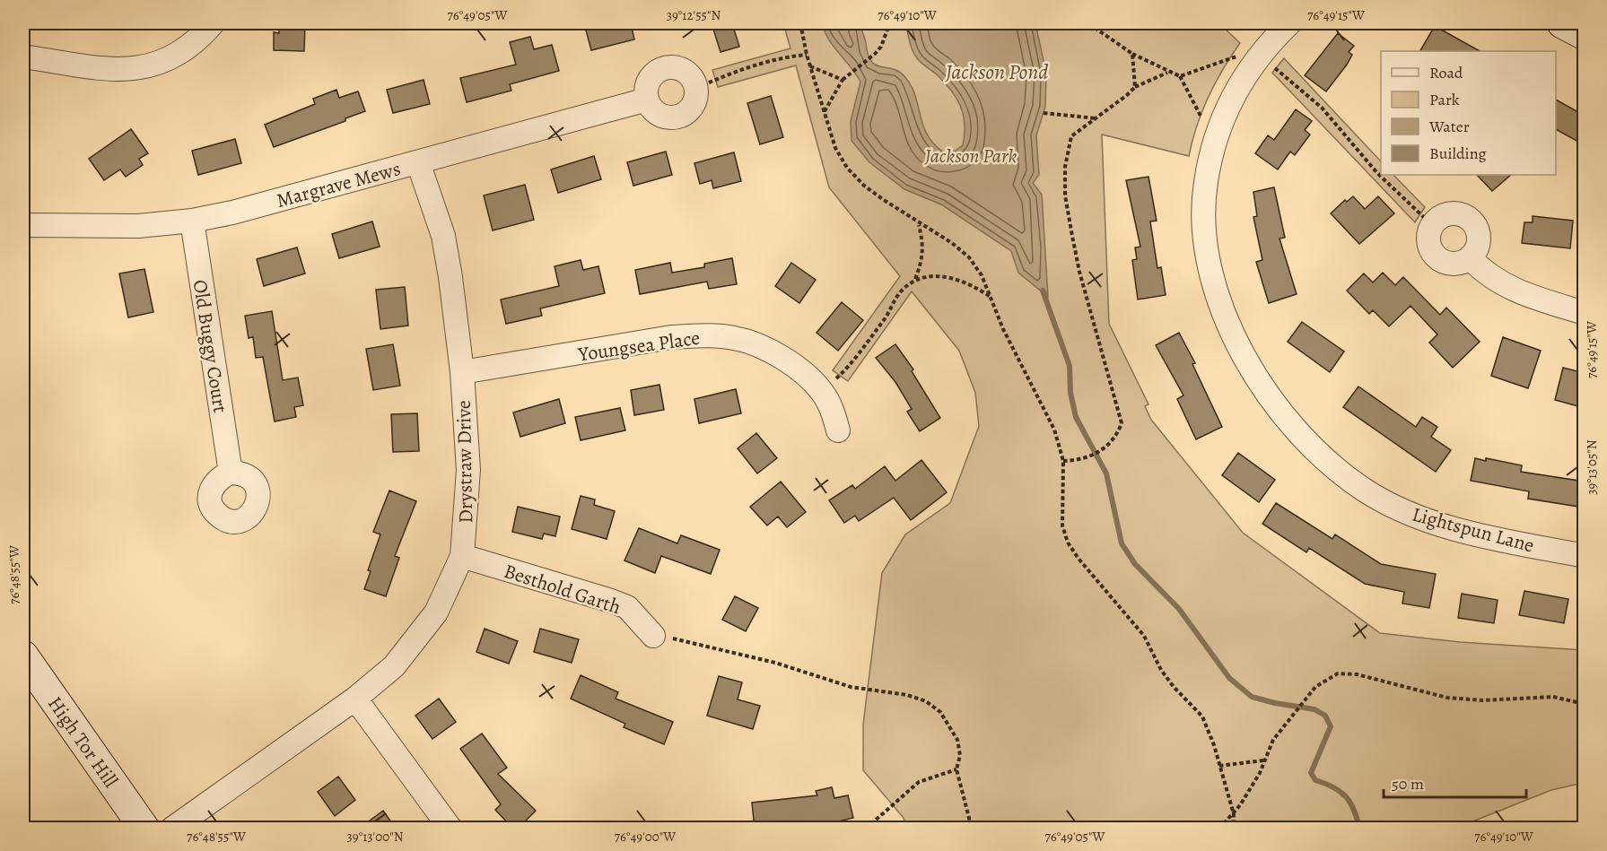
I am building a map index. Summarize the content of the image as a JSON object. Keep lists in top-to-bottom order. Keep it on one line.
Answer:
{"streets":{"street":["Margrave Mews","Youngsea Place","Old Buggy Court","Drystraw Drive","Lightspun Lane","Besthold Garth","High Tor Hill"]},"crossings":[["Margrave Mews","Old Buggy Court"],["Margrave Mews","Drystraw Drive"],["Youngsea Place","Drystraw Drive"],["Drystraw Drive","Besthold Garth"]],"water":["Jackson Pond"],"parks":["Jackson Park"],"legend":["Road","Park","Water","Building"],"scale_bar":"50 m","coordinates":["76°49'05\"W","39°12'55\"N","76°49'10\"W","76°49'15\"W","39°13'05\"N","76°48'55\"W","39°13'00\"N","76°49'00\"W"]}
